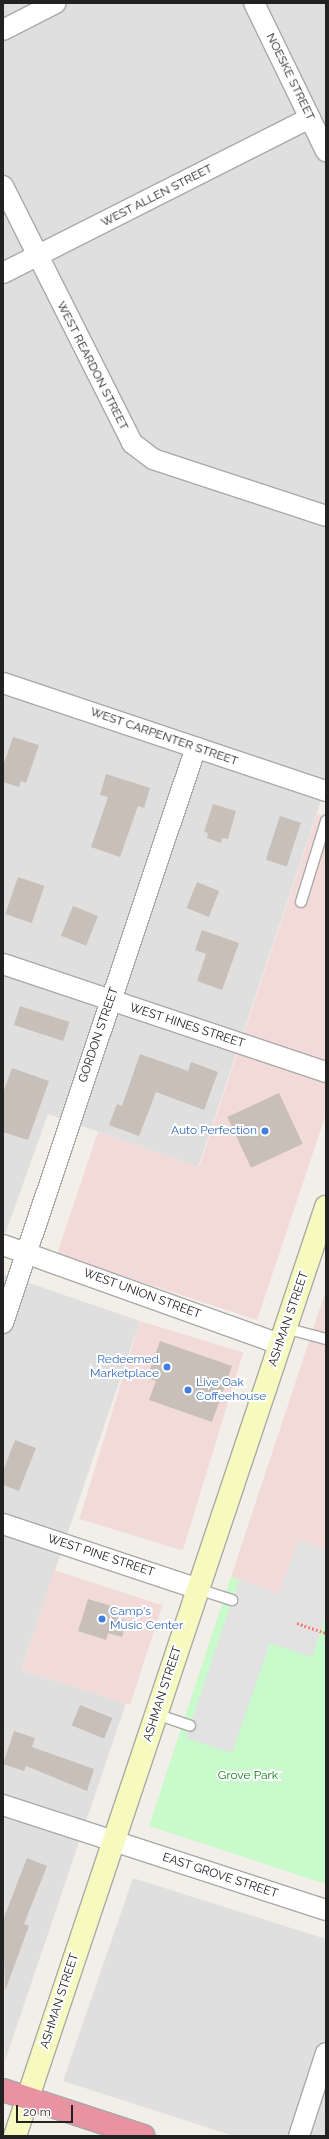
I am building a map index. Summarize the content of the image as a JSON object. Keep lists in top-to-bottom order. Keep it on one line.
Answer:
{"streets":{"street":["NOESKE STREET","WEST ALLEN STREET","WEST REARDON STREET","WEST CARPENTER STREET","WEST HINES STREET","GORDON STREET","WEST UNION STREET","ASHMAN STREET","WEST PINE STREET","EAST GROVE STREET"]},"crossings":[["NOESKE STREET","WEST ALLEN STREET"],["WEST ALLEN STREET","WEST REARDON STREET"],["WEST CARPENTER STREET","GORDON STREET"],["WEST HINES STREET","GORDON STREET"],["GORDON STREET","WEST UNION STREET"],["WEST UNION STREET","ASHMAN STREET"],["ASHMAN STREET","WEST PINE STREET"],["ASHMAN STREET","EAST GROVE STREET"]],"parks":["Grove Park"],"places":["Auto Perfection","Redeemed Marketplace","Live Oak Coffeehouse","Camp's Music Center"],"scale_bar":"20 m"}
